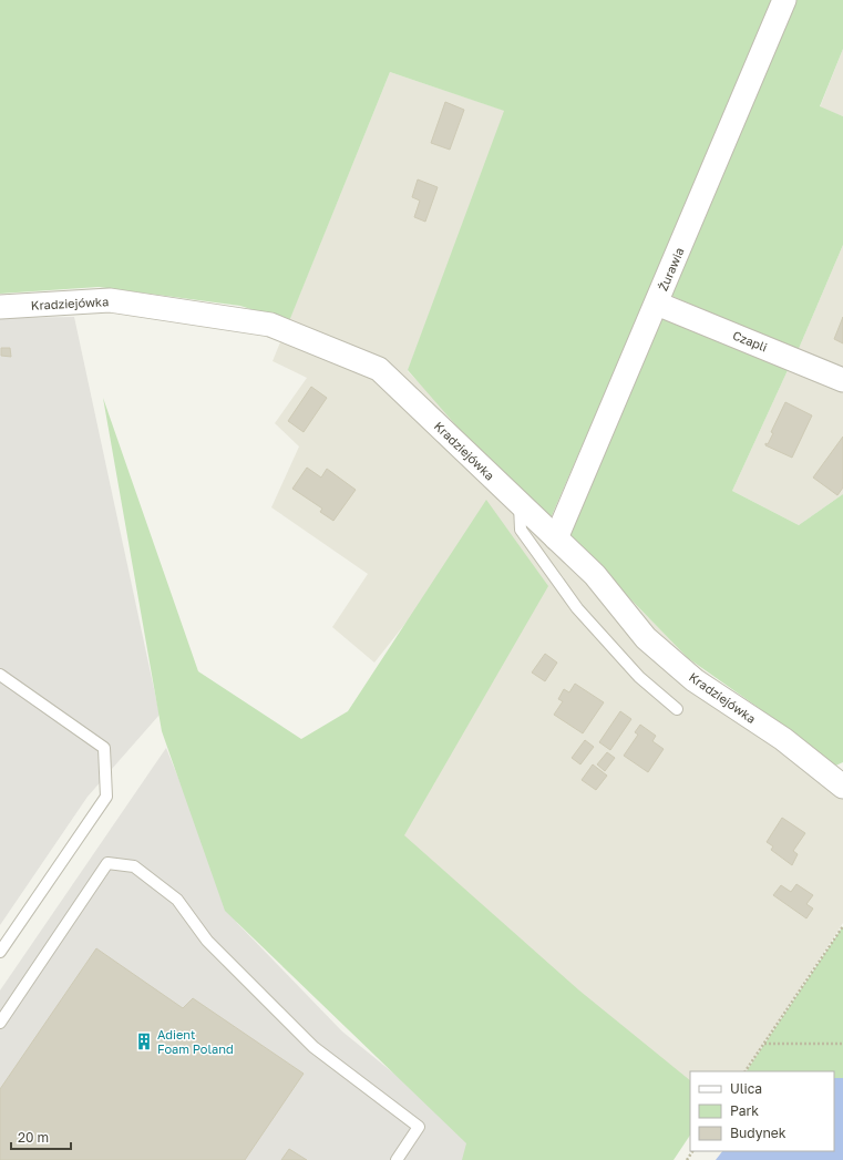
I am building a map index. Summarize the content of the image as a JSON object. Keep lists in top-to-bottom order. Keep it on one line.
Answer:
{"streets":{"street":["Żurawia","Kradziejówka","Czapli"]},"crossings":[["Żurawia","Kradziejówka"],["Żurawia","Czapli"]],"places":{"building":["Adient Foam Poland"]},"legend":["Ulica","Park","Budynek"],"scale_bar":"20 m"}
